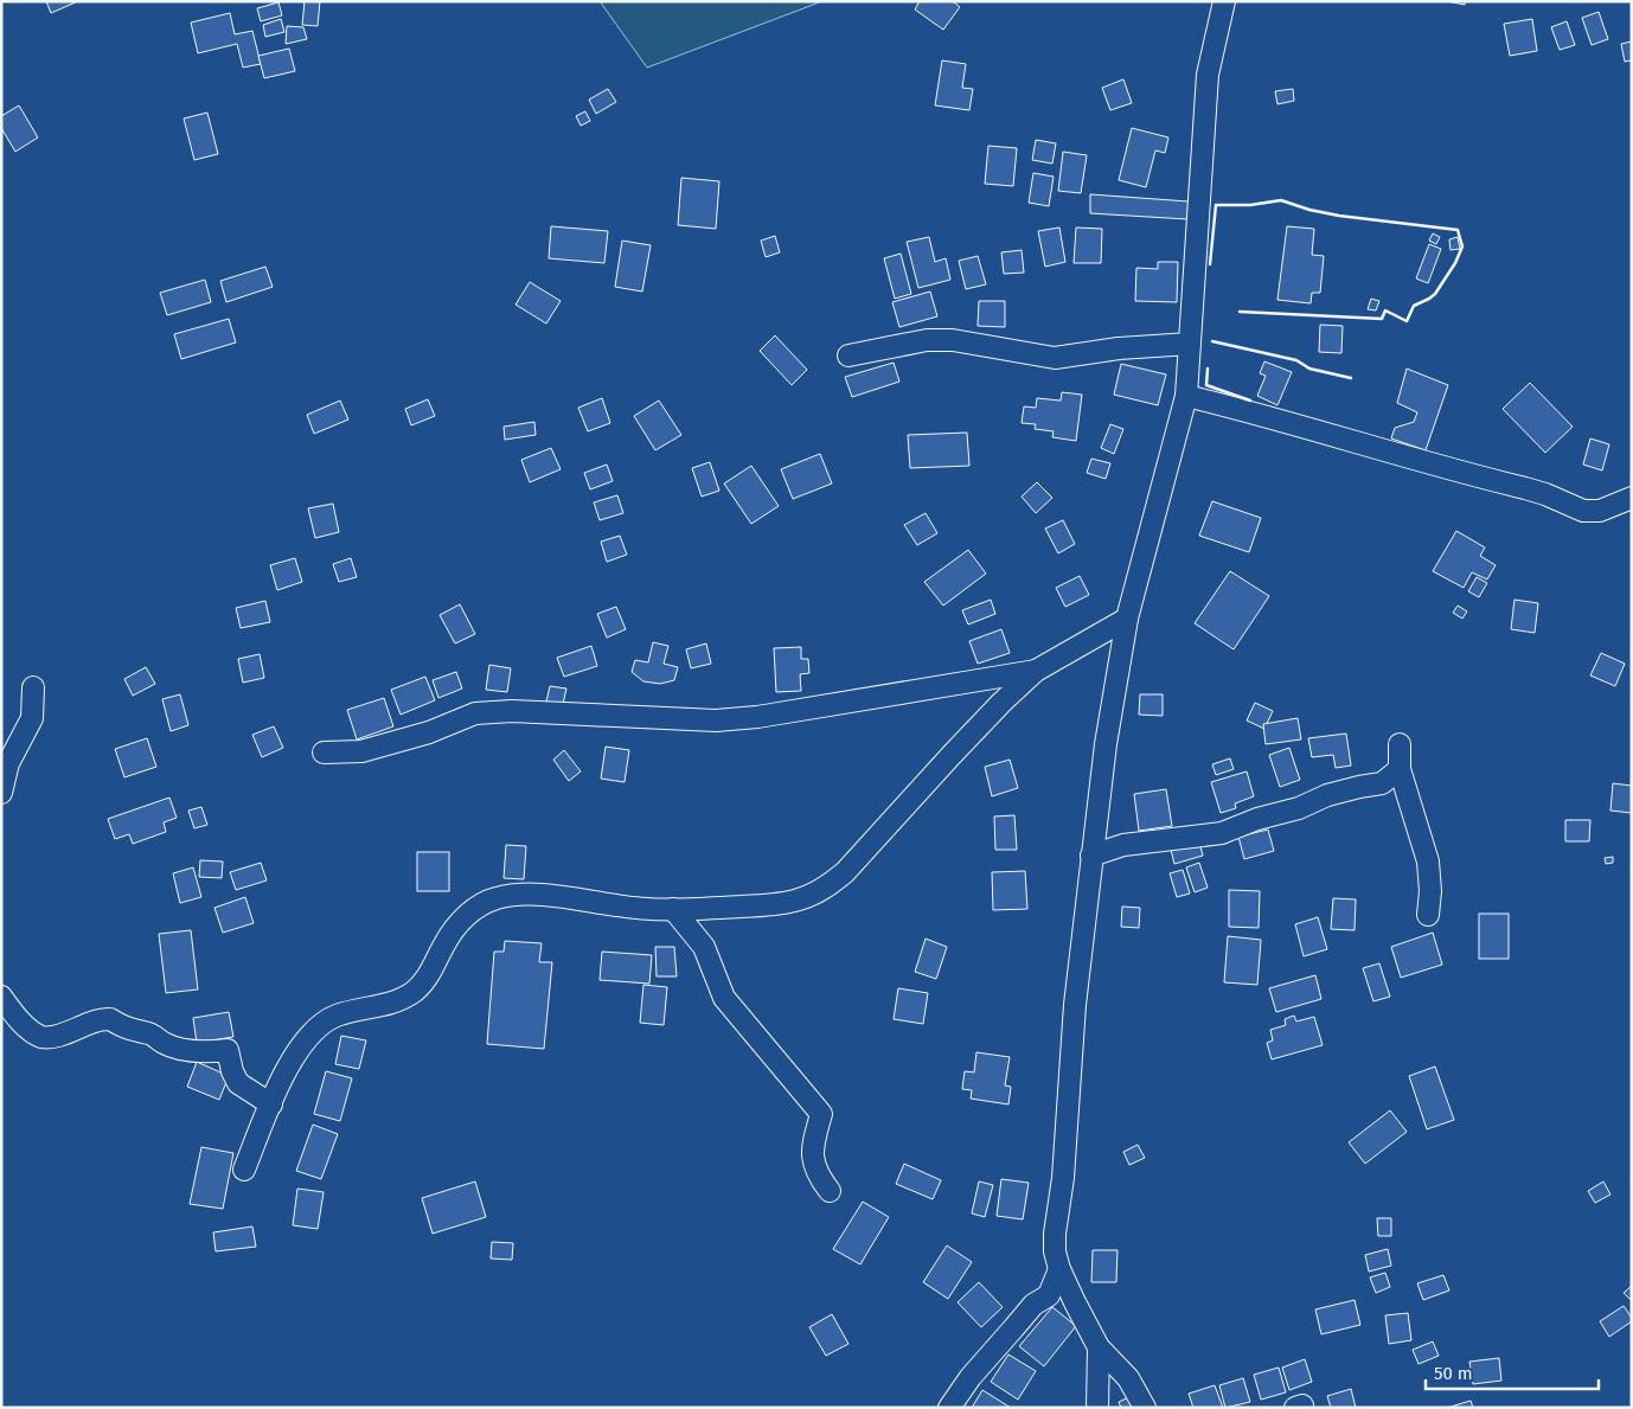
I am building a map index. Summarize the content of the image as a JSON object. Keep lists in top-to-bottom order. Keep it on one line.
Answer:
{"scale_bar":"50 m"}
